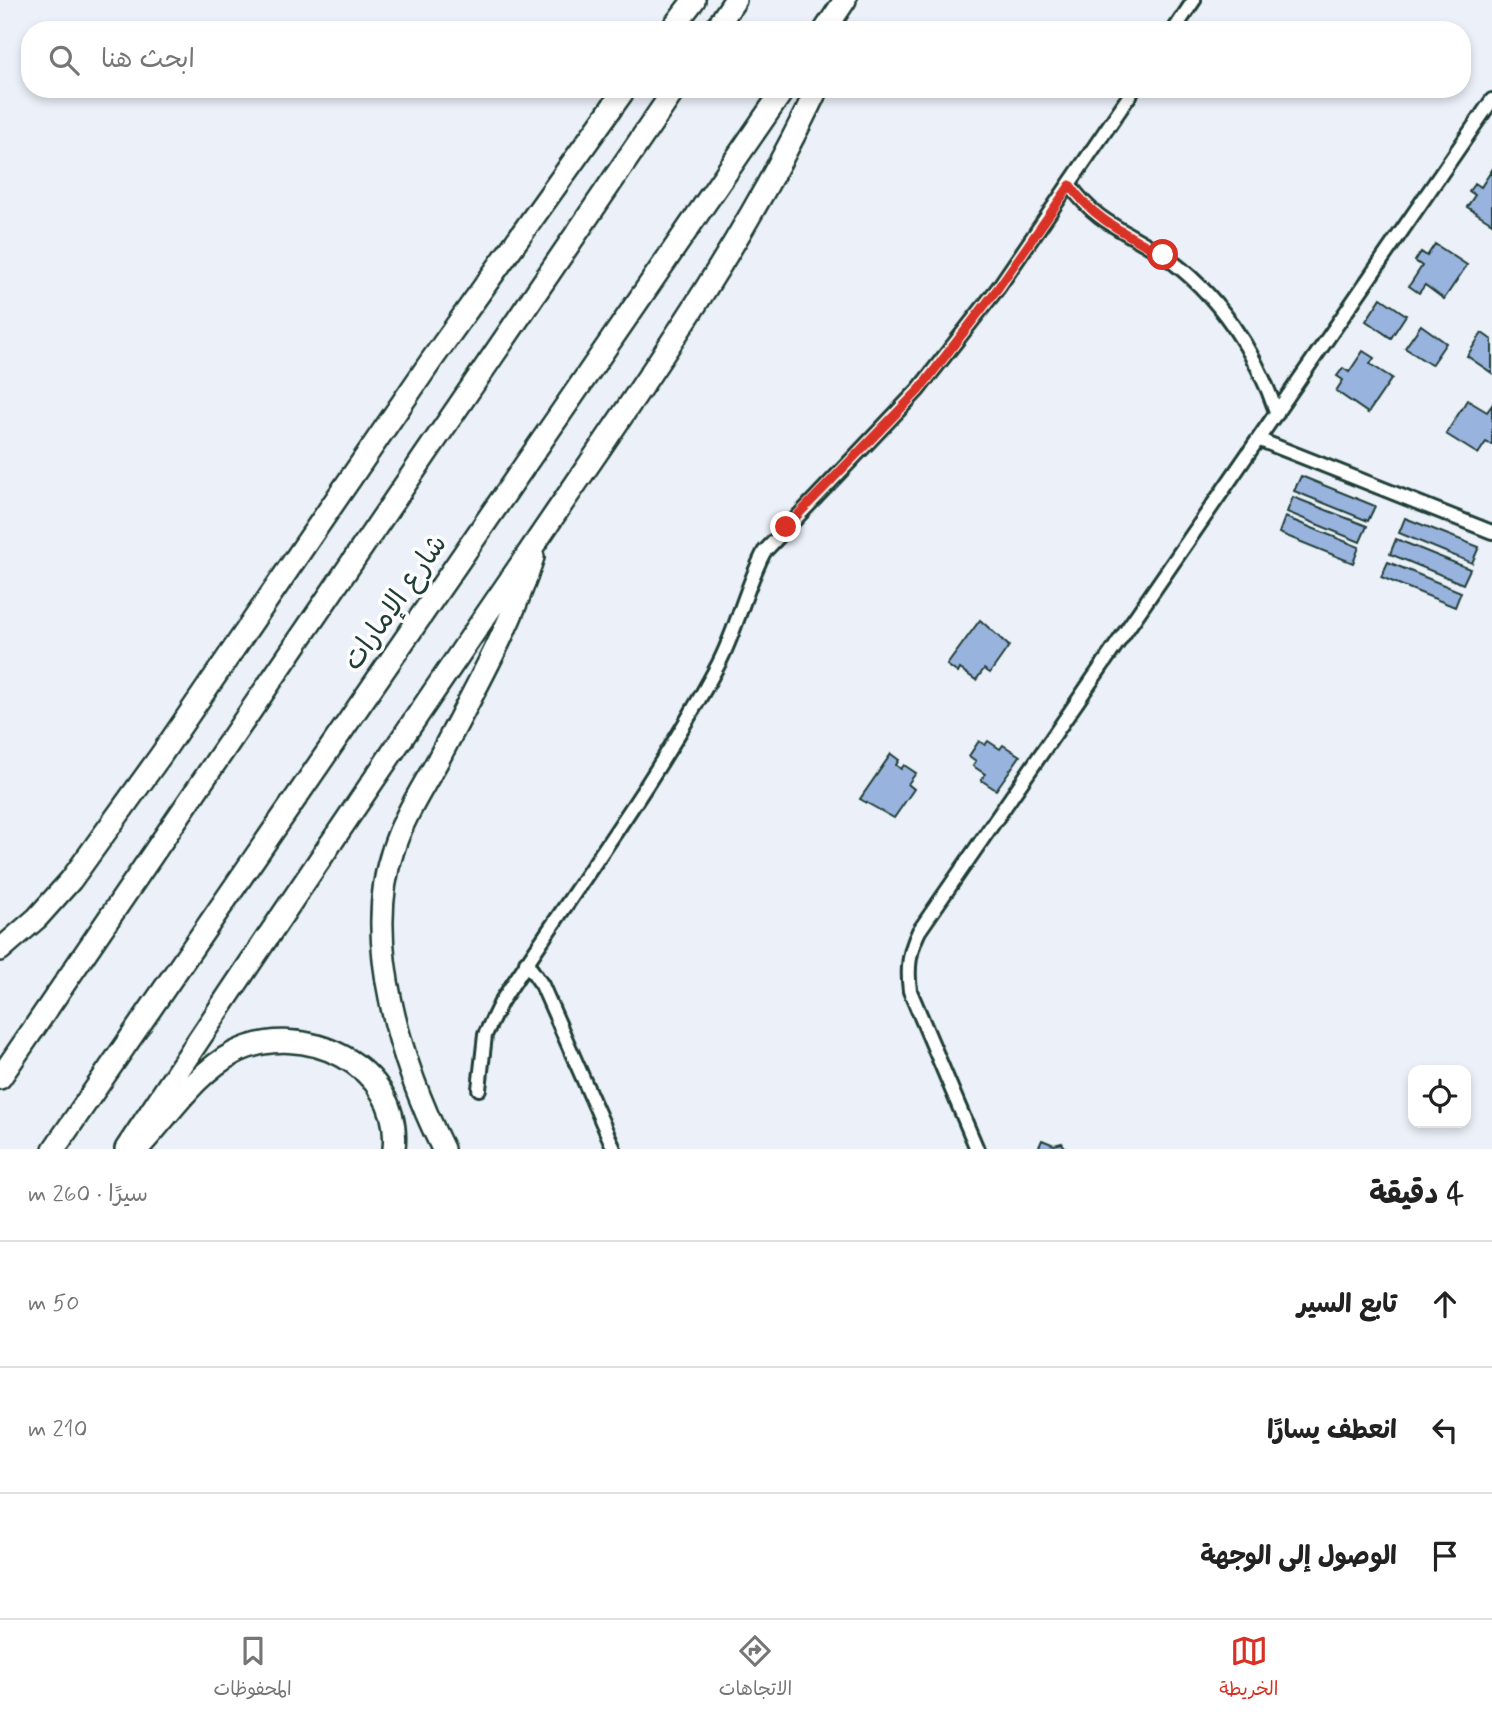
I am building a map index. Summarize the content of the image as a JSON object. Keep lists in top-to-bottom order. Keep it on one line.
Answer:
{"streets":{"highway":["شارع الإمارات"]},"page":{"search":"ابحث هنا","heading":["4 دقيقة","سيرًا · 260 m"],"list":[["تابع السير","50 m"],["انعطف يسارًا","210 m"],"الوصول إلى الوجهة"],"nav":["الخريطة","الاتجاهات","المحفوظات"]}}
